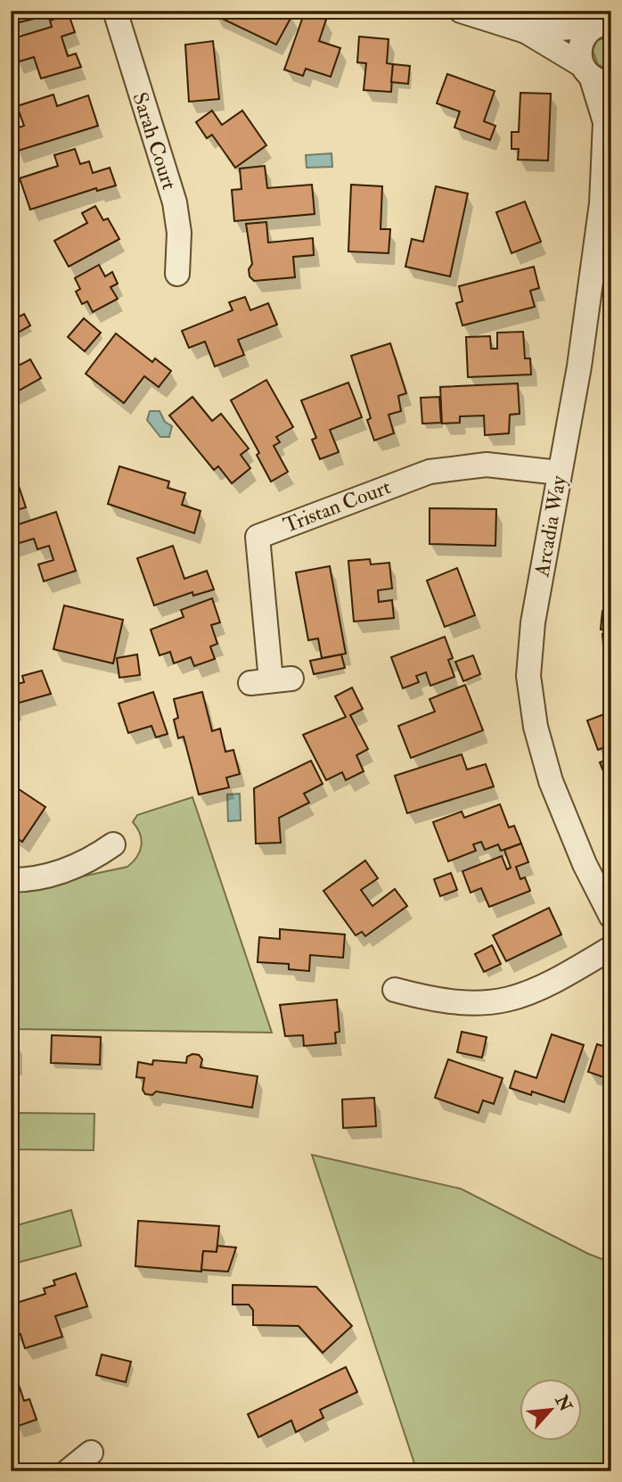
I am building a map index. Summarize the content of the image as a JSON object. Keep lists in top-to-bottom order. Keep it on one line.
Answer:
{"streets":{"street":["Sarah Court","Tristan Court","Arcadia Way"]},"crossings":[["Tristan Court","Arcadia Way"]],"north":"top right"}
